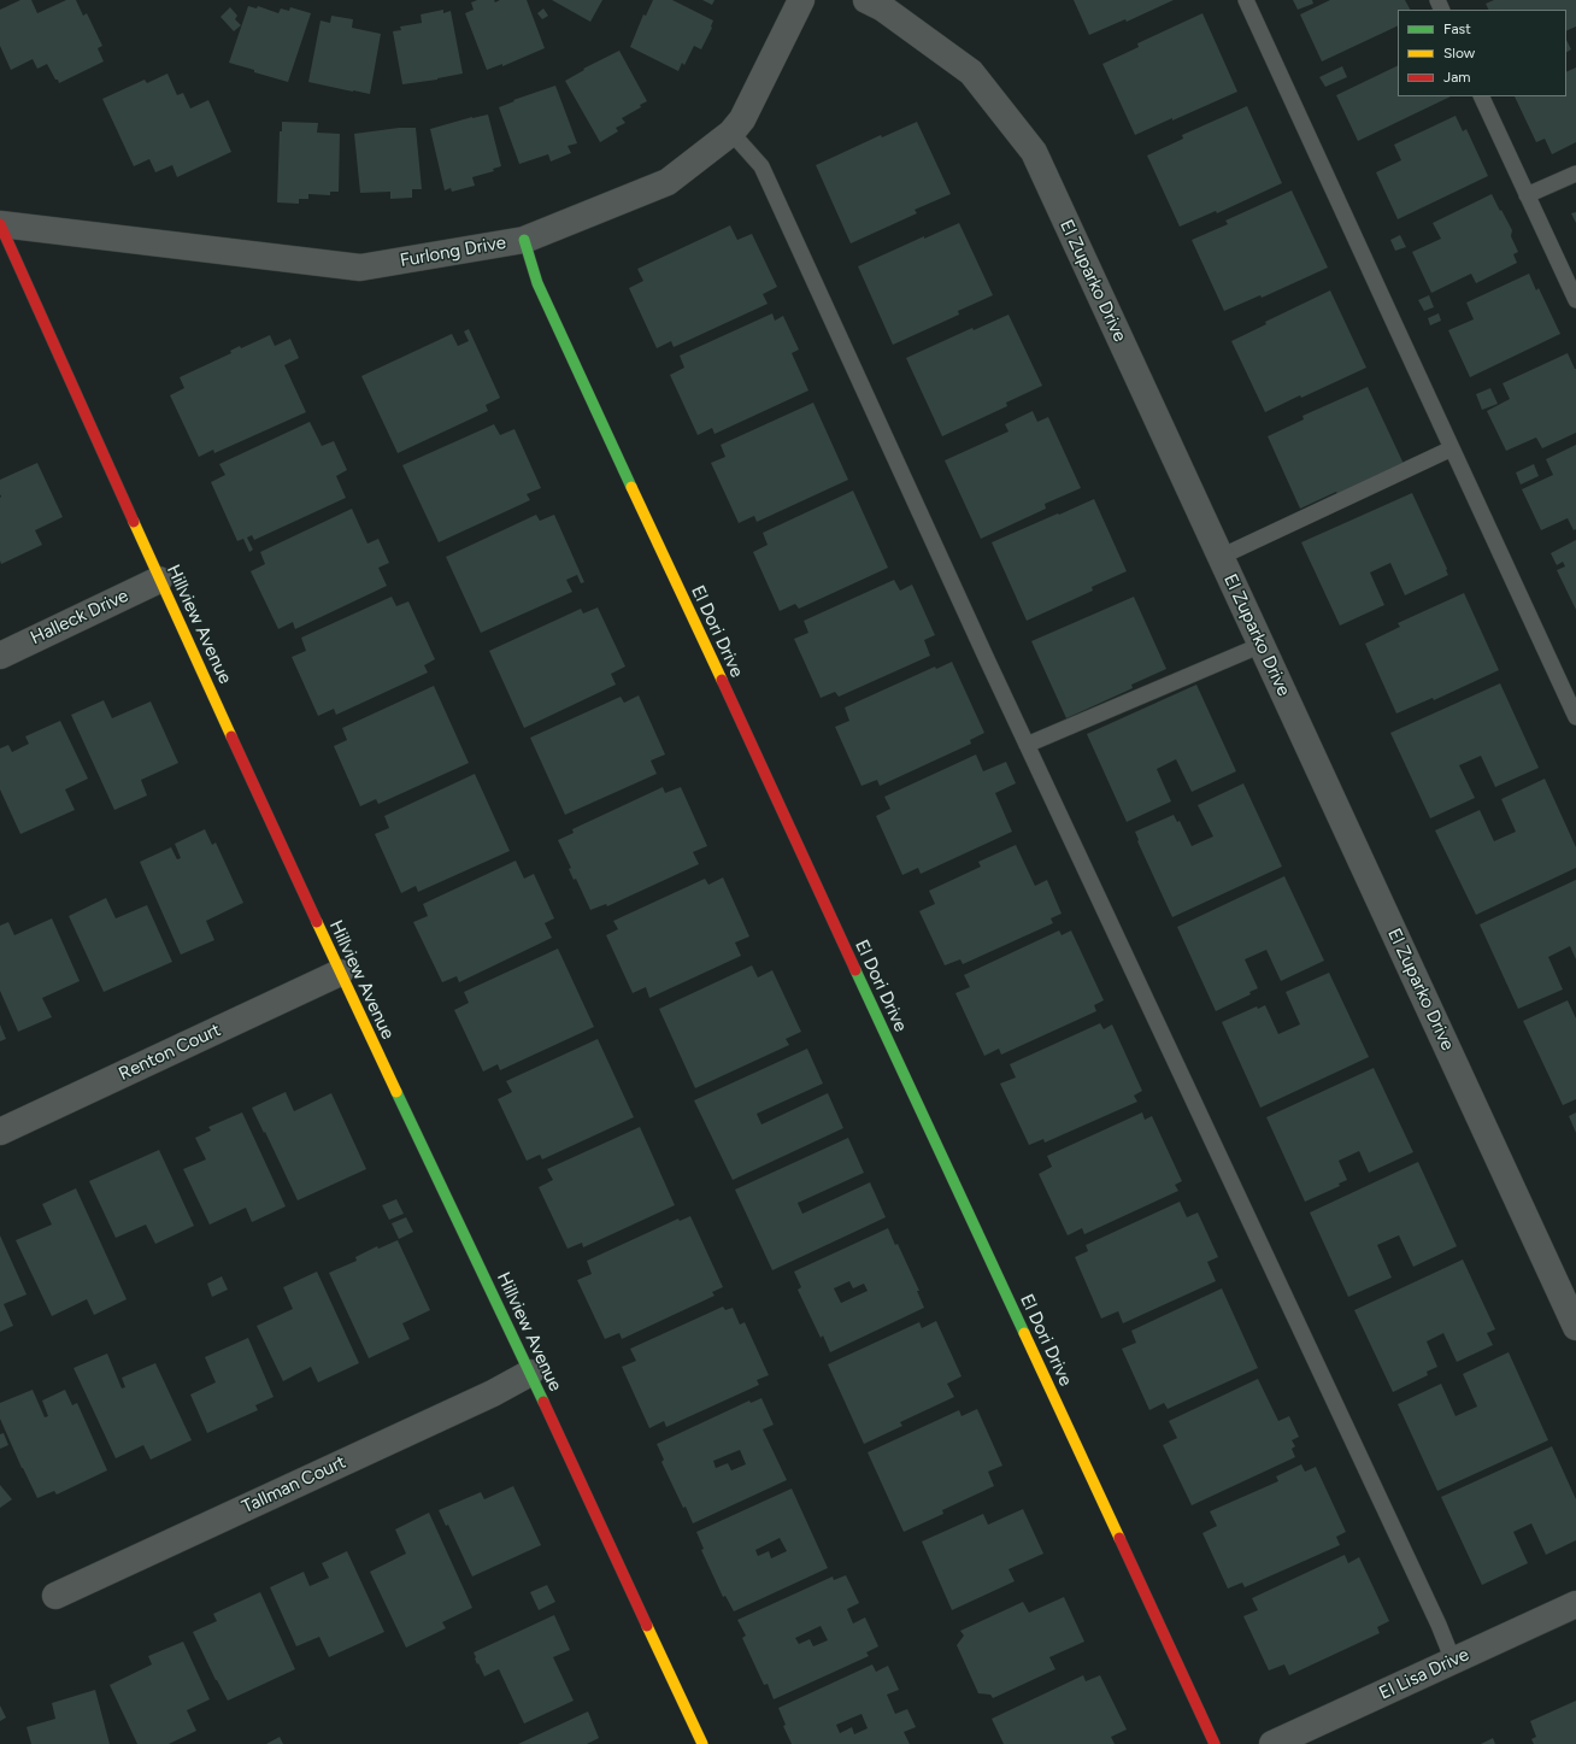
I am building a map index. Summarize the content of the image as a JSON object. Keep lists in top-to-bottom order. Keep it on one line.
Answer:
{"streets":{"street":["Furlong Drive","El Zuparko Drive","Halleck Drive","Hillview Avenue","El Dori Drive","Renton Court","Tallman Court","El Lisa Drive"]},"crossings":[["Furlong Drive","Hillview Avenue"],["Furlong Drive","El Dori Drive"],["Halleck Drive","Hillview Avenue"],["Hillview Avenue","Renton Court"],["Hillview Avenue","Tallman Court"]],"legend":["Fast","Slow","Jam"]}
